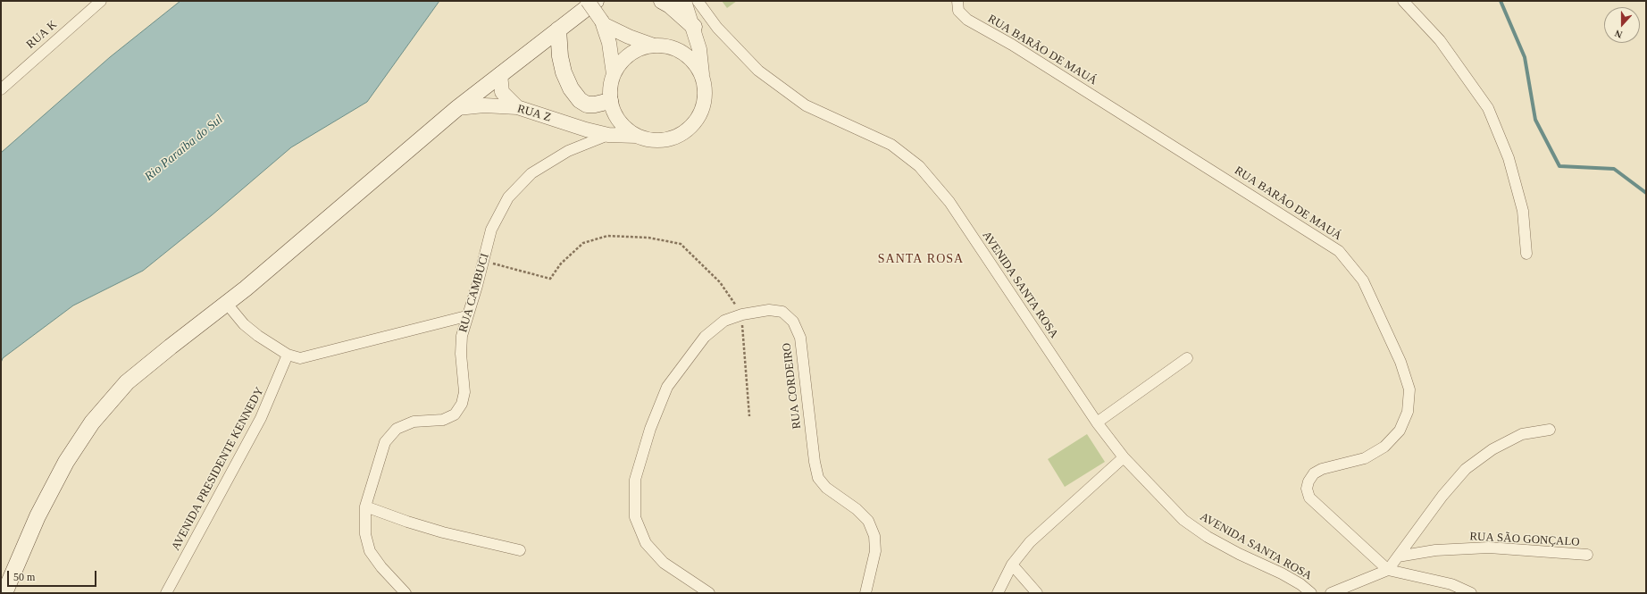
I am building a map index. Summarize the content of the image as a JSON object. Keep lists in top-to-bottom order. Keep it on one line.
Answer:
{"streets":{"street":["RUA K","RUA BARÃO DE MAUÁ","RUA Z","AVENIDA SANTA ROSA","RUA CAMBUCI","RUA CORDEIRO","AVENIDA PRESIDENTE KENNEDY","RUA SÃO GONÇALO"]},"crossings":[["RUA Z","RUA CAMBUCI"]],"districts":["SANTA ROSA"],"water":["Rio Paraíba do Sul"],"scale_bar":"50 m","north":"bottom"}
